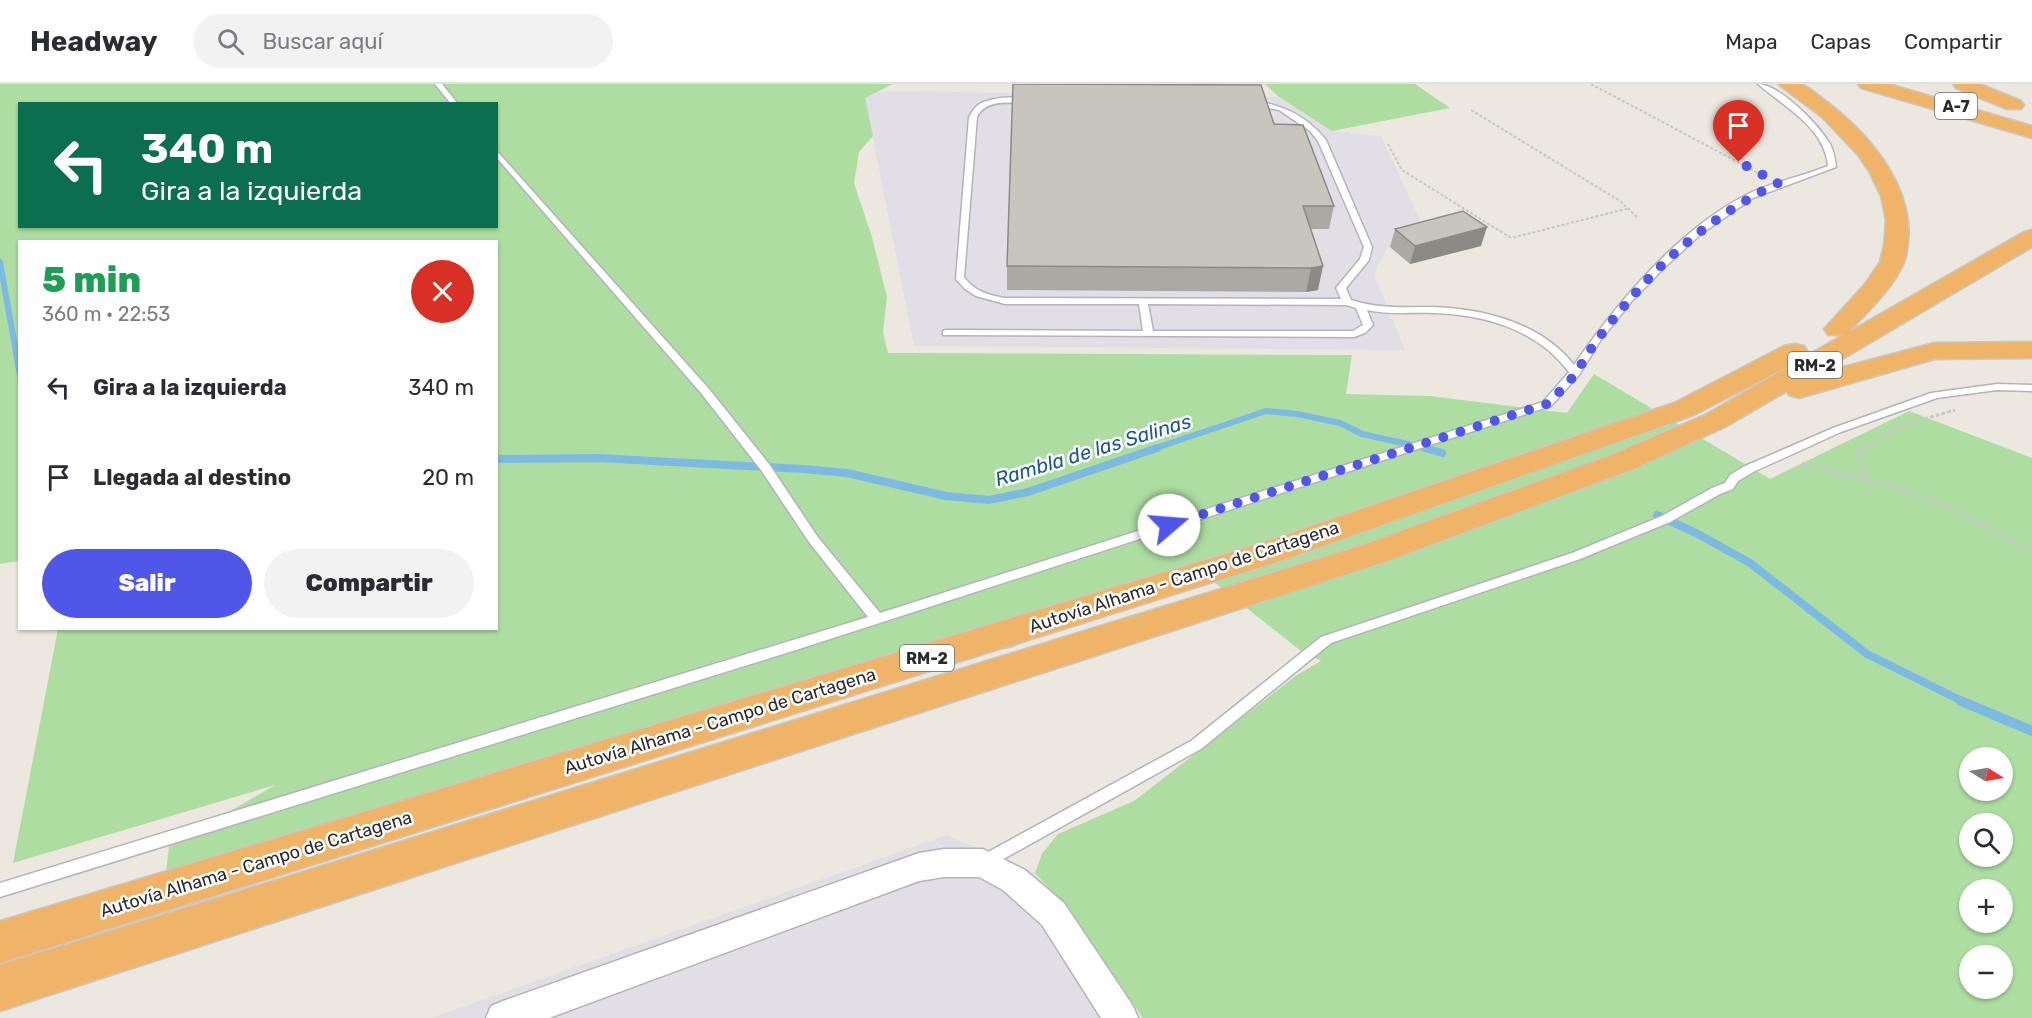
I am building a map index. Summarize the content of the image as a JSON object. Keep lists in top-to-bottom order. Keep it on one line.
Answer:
{"streets":{"highway":["A-7","RM-2","Autovía Alhama - Campo de Cartagena"]},"crossings":[["RM-2","Autovía Alhama - Campo de Cartagena"]],"water":["Rambla de las Salinas"],"north":"right","page":{"header":"Headway","search":"Buscar aquí","nav":["Mapa","Capas","Compartir"],"turn":["340 m","Gira a la izquierda"],"heading":["5 min","360 m · 22:53"],"list":[{"name":"Gira a la izquierda","value":"340 m"},{"name":"Llegada al destino","value":"20 m"}],"buttons":["Salir","Compartir"],"map_buttons":["+","−"]}}
